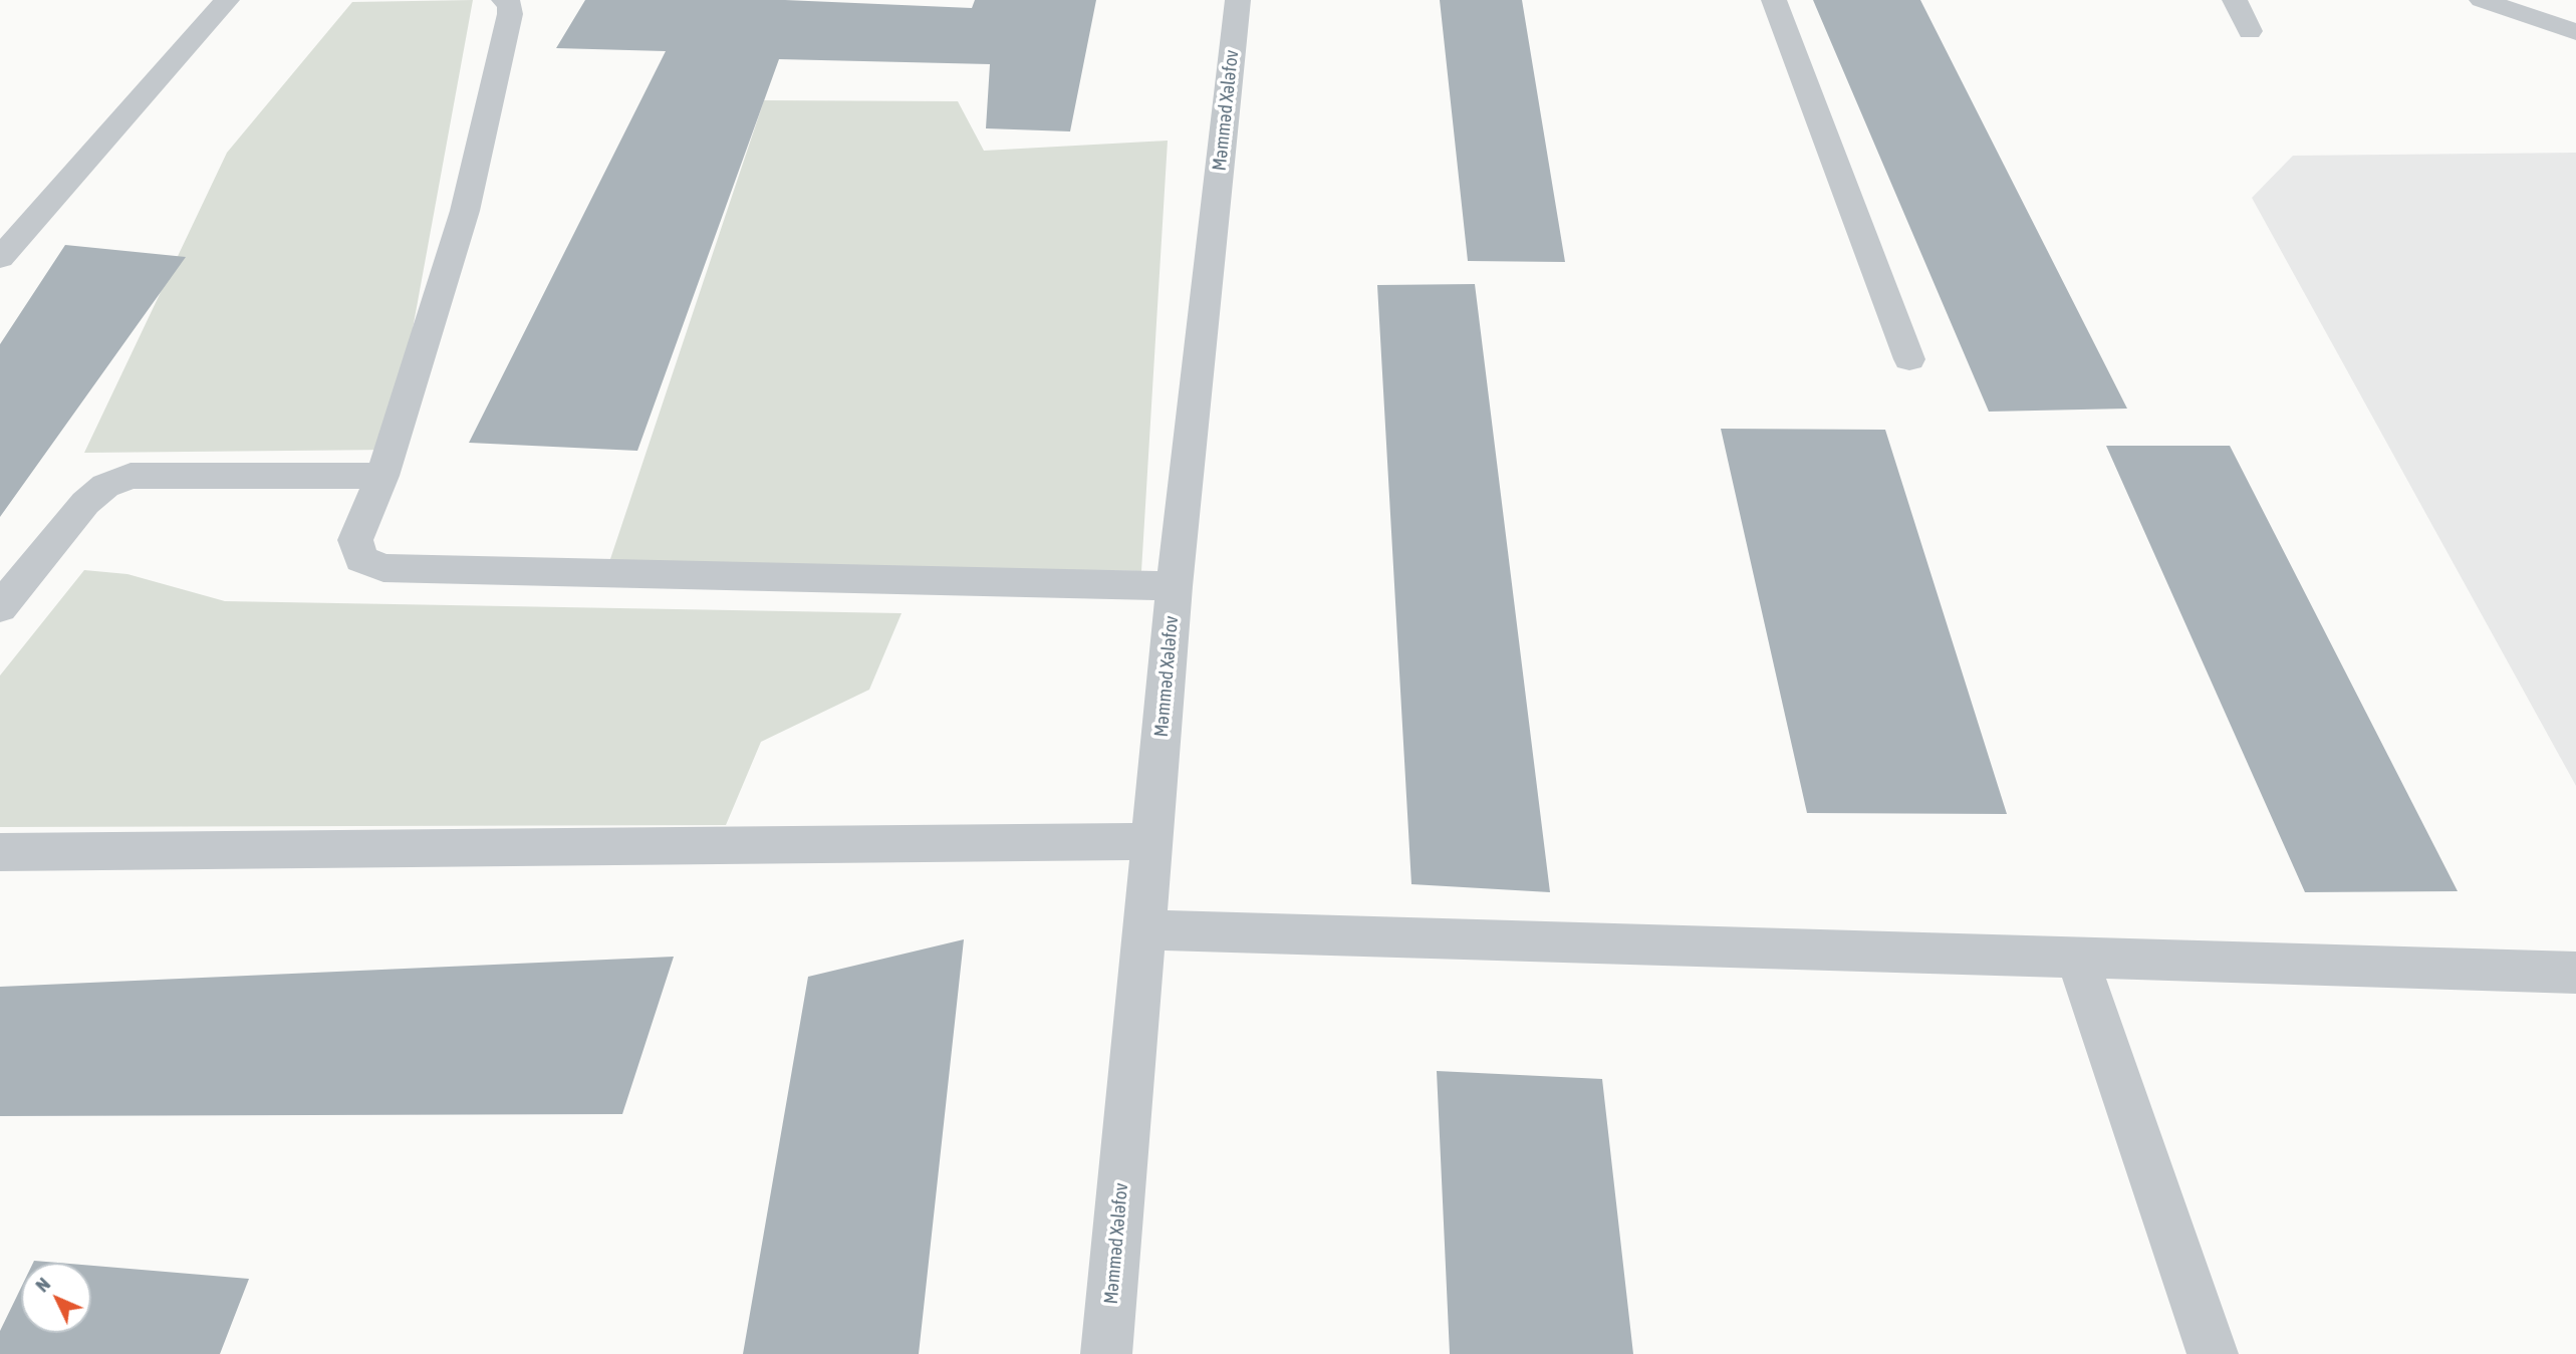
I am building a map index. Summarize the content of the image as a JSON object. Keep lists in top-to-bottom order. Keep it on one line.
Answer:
{"streets":{"street":["Məmməd Xələfov"]},"north":"top left"}
